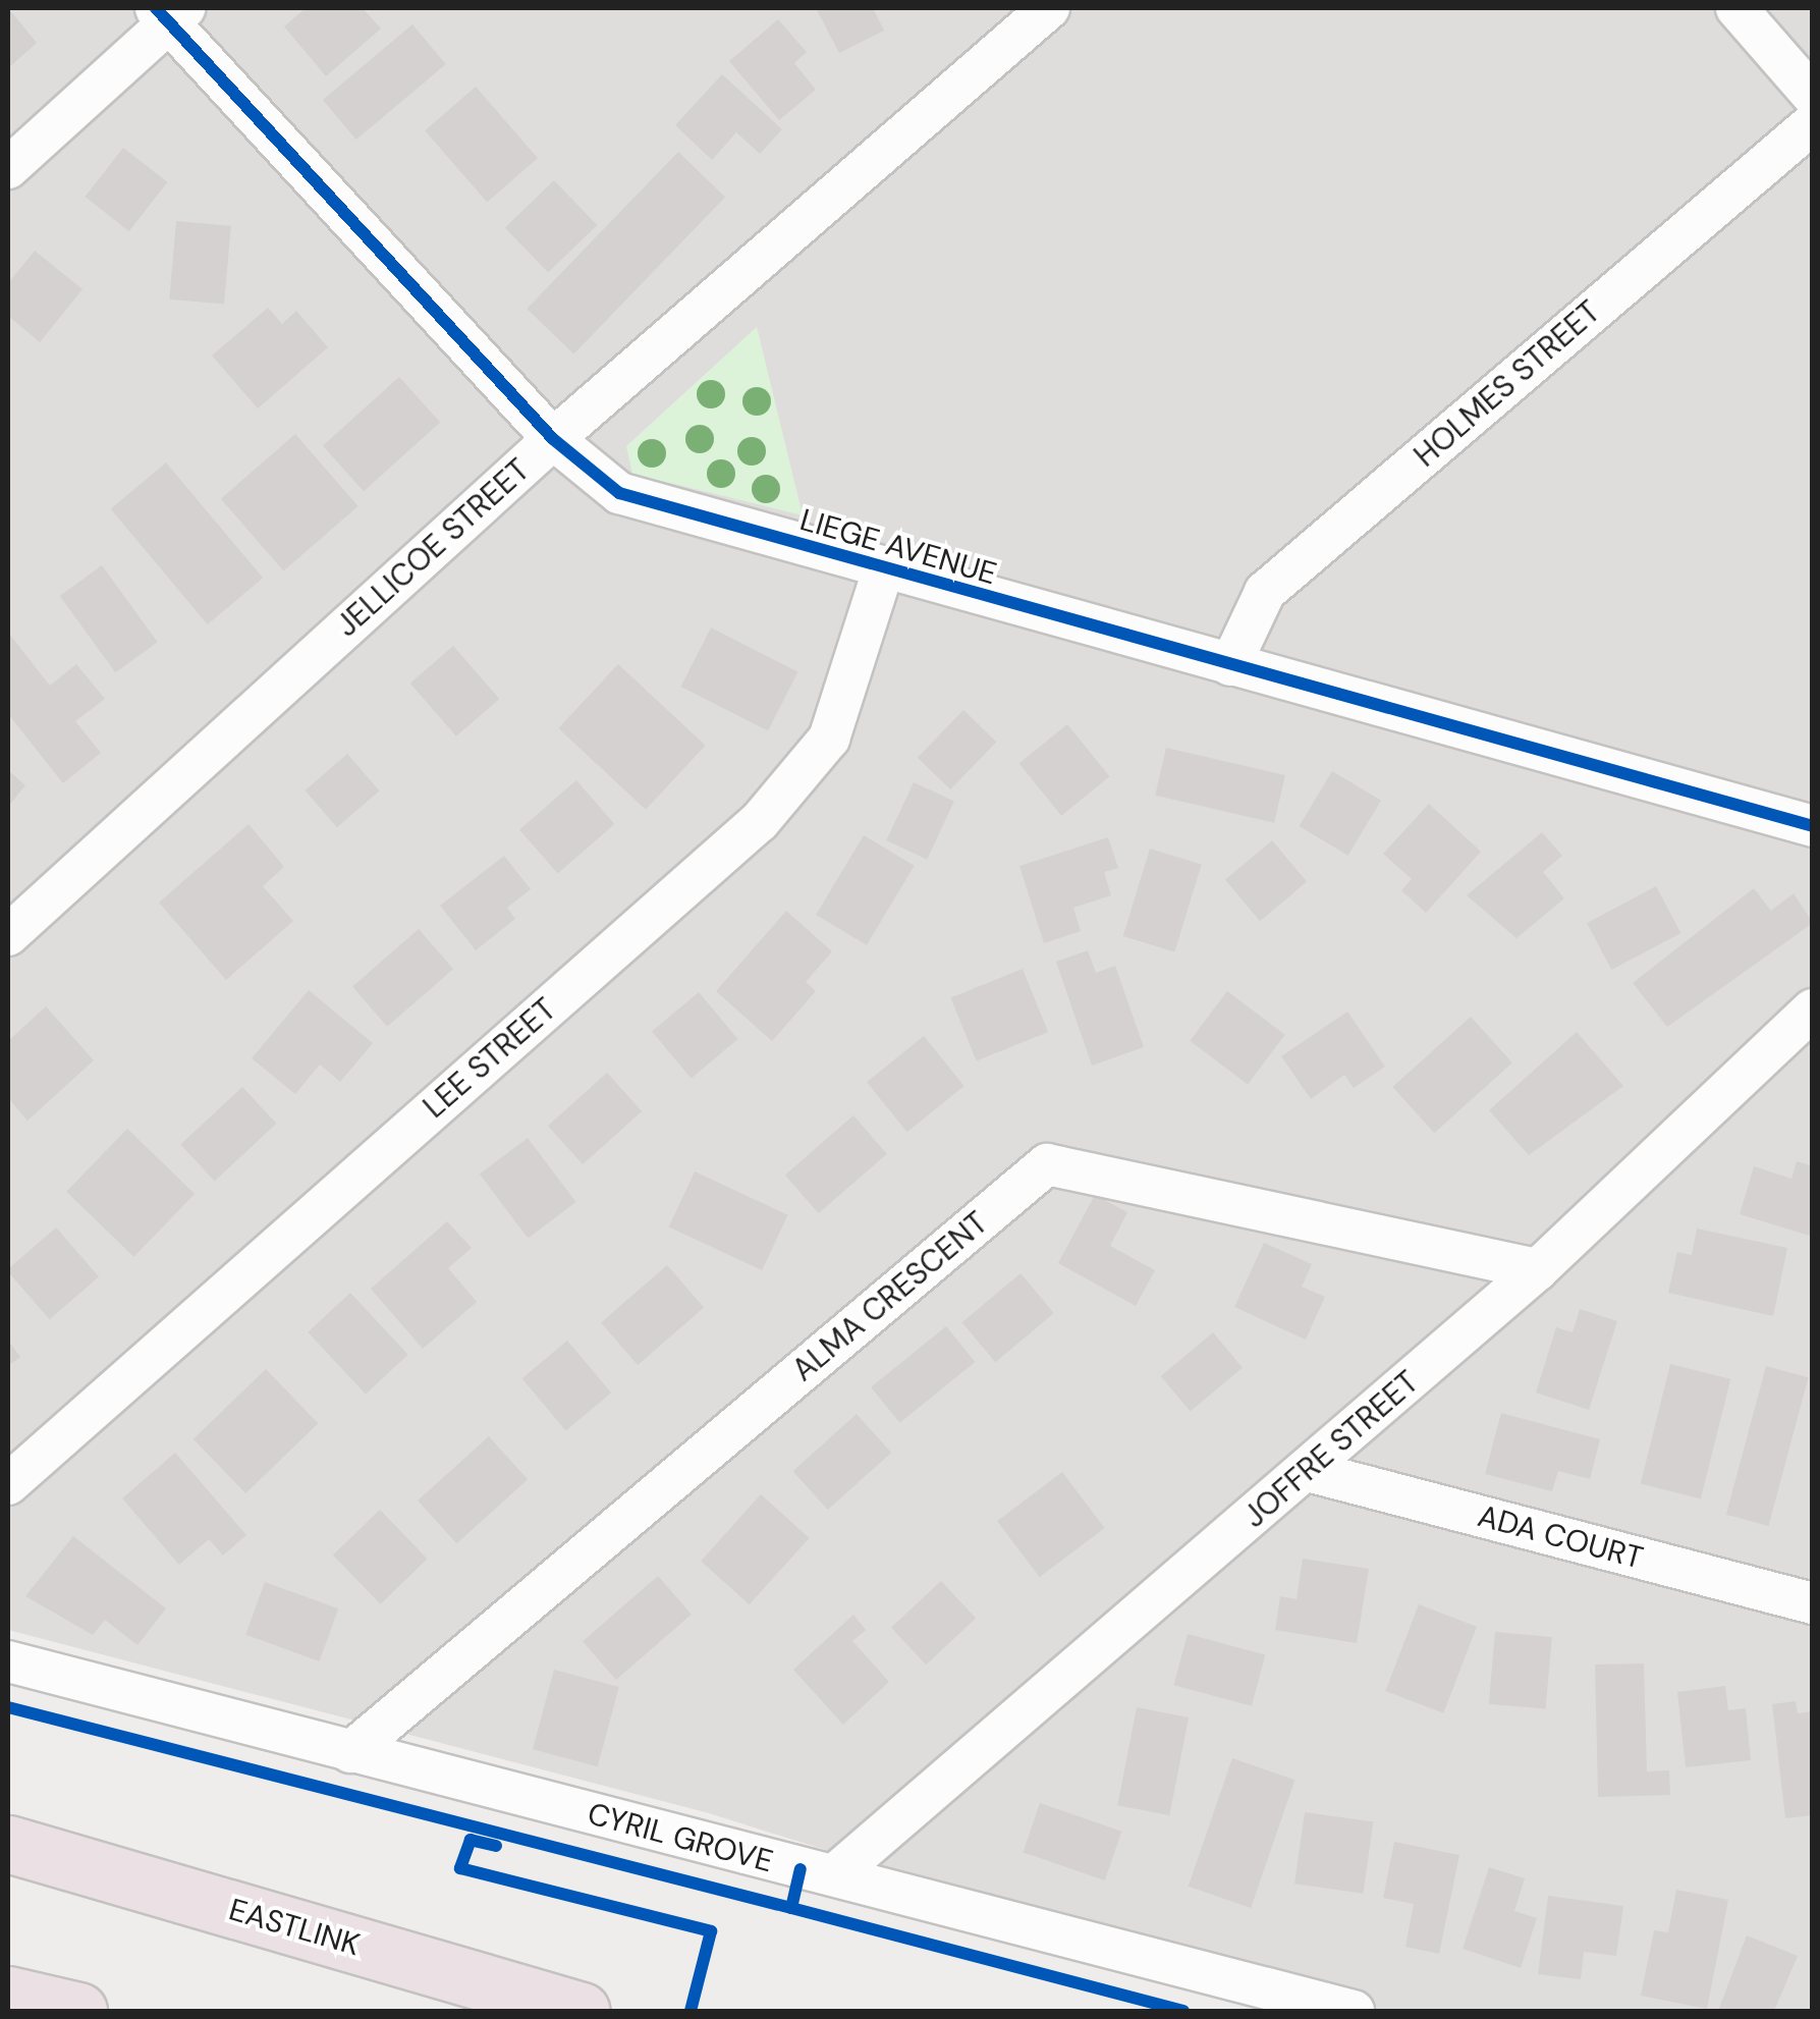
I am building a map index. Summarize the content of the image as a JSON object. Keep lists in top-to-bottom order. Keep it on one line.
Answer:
{"streets":{"highway":["EASTLINK"],"street":["HOLMES STREET","LIEGE AVENUE","JELLICOE STREET","LEE STREET","ALMA CRESCENT","JOFFRE STREET","ADA COURT","CYRIL GROVE"]},"crossings":[["HOLMES STREET","LIEGE AVENUE"],["LIEGE AVENUE","JELLICOE STREET"],["LIEGE AVENUE","LEE STREET"],["ALMA CRESCENT","JOFFRE STREET"],["ALMA CRESCENT","CYRIL GROVE"],["JOFFRE STREET","ADA COURT"],["JOFFRE STREET","CYRIL GROVE"]]}
